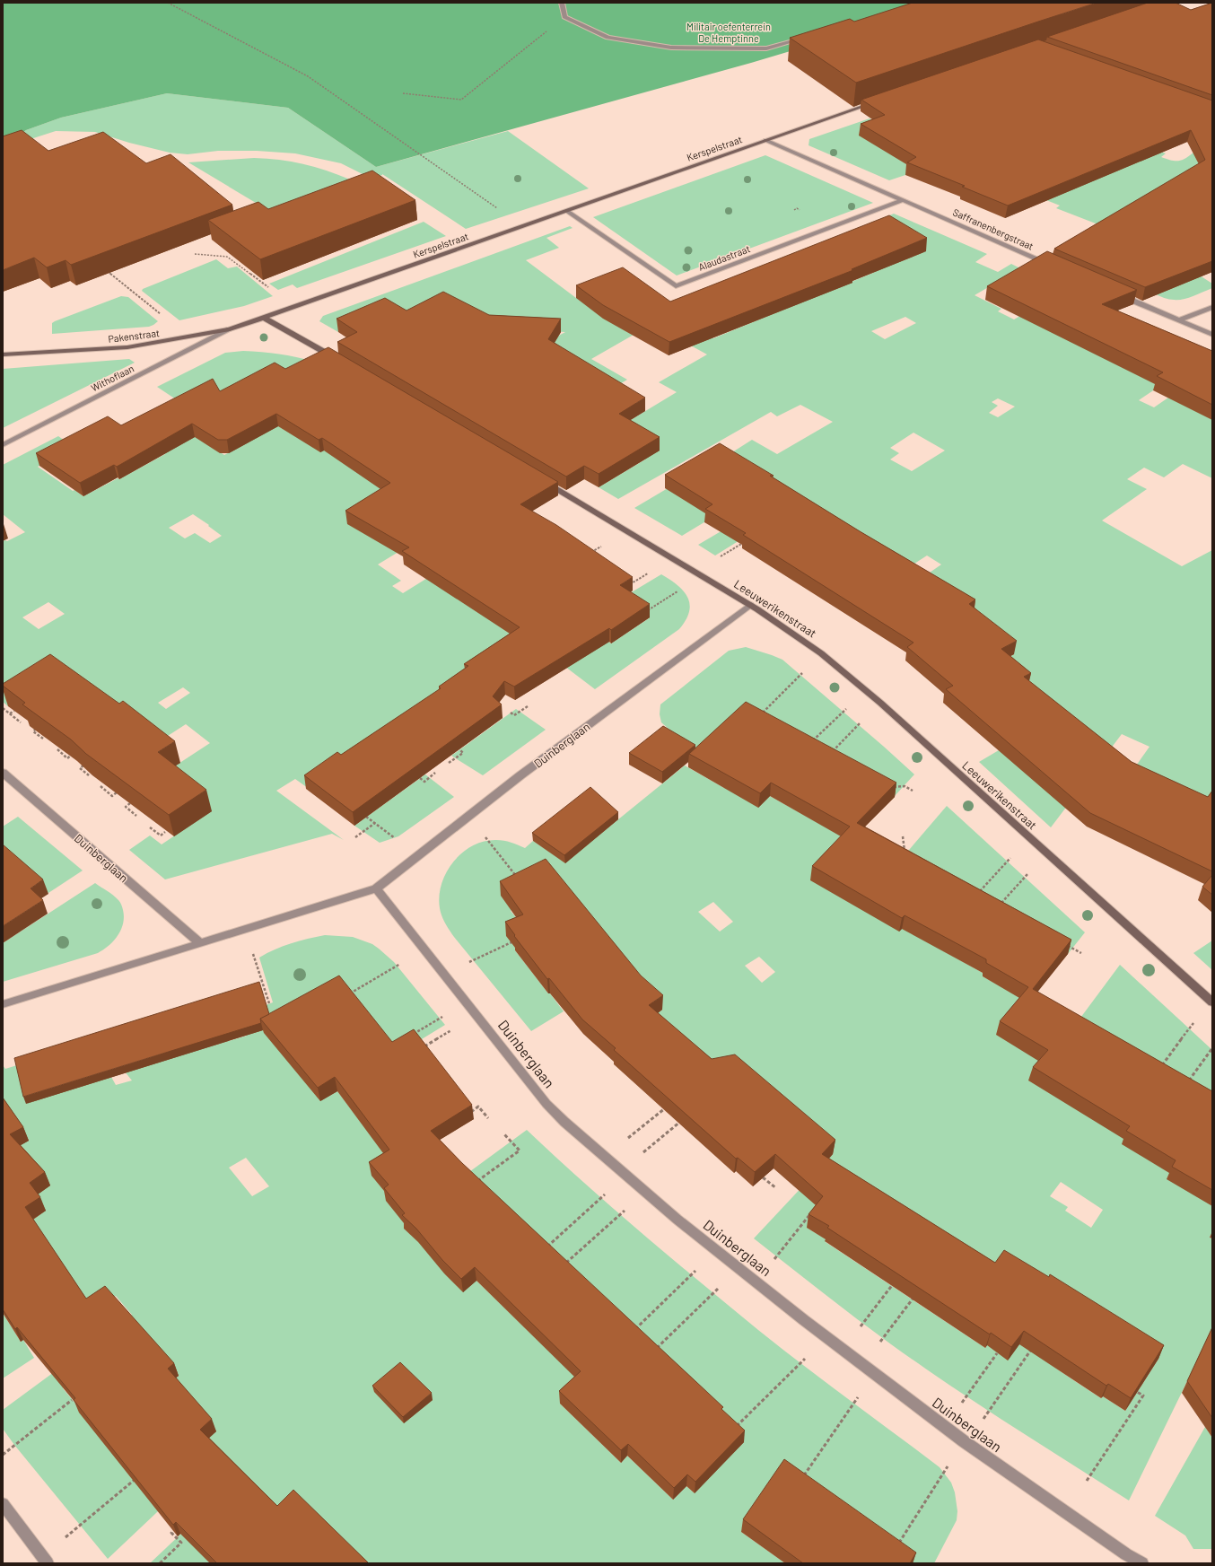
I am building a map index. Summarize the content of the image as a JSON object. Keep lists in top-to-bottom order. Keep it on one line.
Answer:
{"streets":{"street":["Kerspelstraat","Saffranenbergstraat","Alaudastraat","Pakenstraat","Withoflaan","Leeuwerikenstraat","Duinberglaan"]},"crossings":[["Kerspelstraat","Saffranenbergstraat"],["Kerspelstraat","Alaudastraat"],["Kerspelstraat","Pakenstraat"],["Saffranenbergstraat","Alaudastraat"],["Pakenstraat","Withoflaan"],["Leeuwerikenstraat","Duinberglaan"]],"parks":["Militair oefenterrein De Hemptinne"]}
